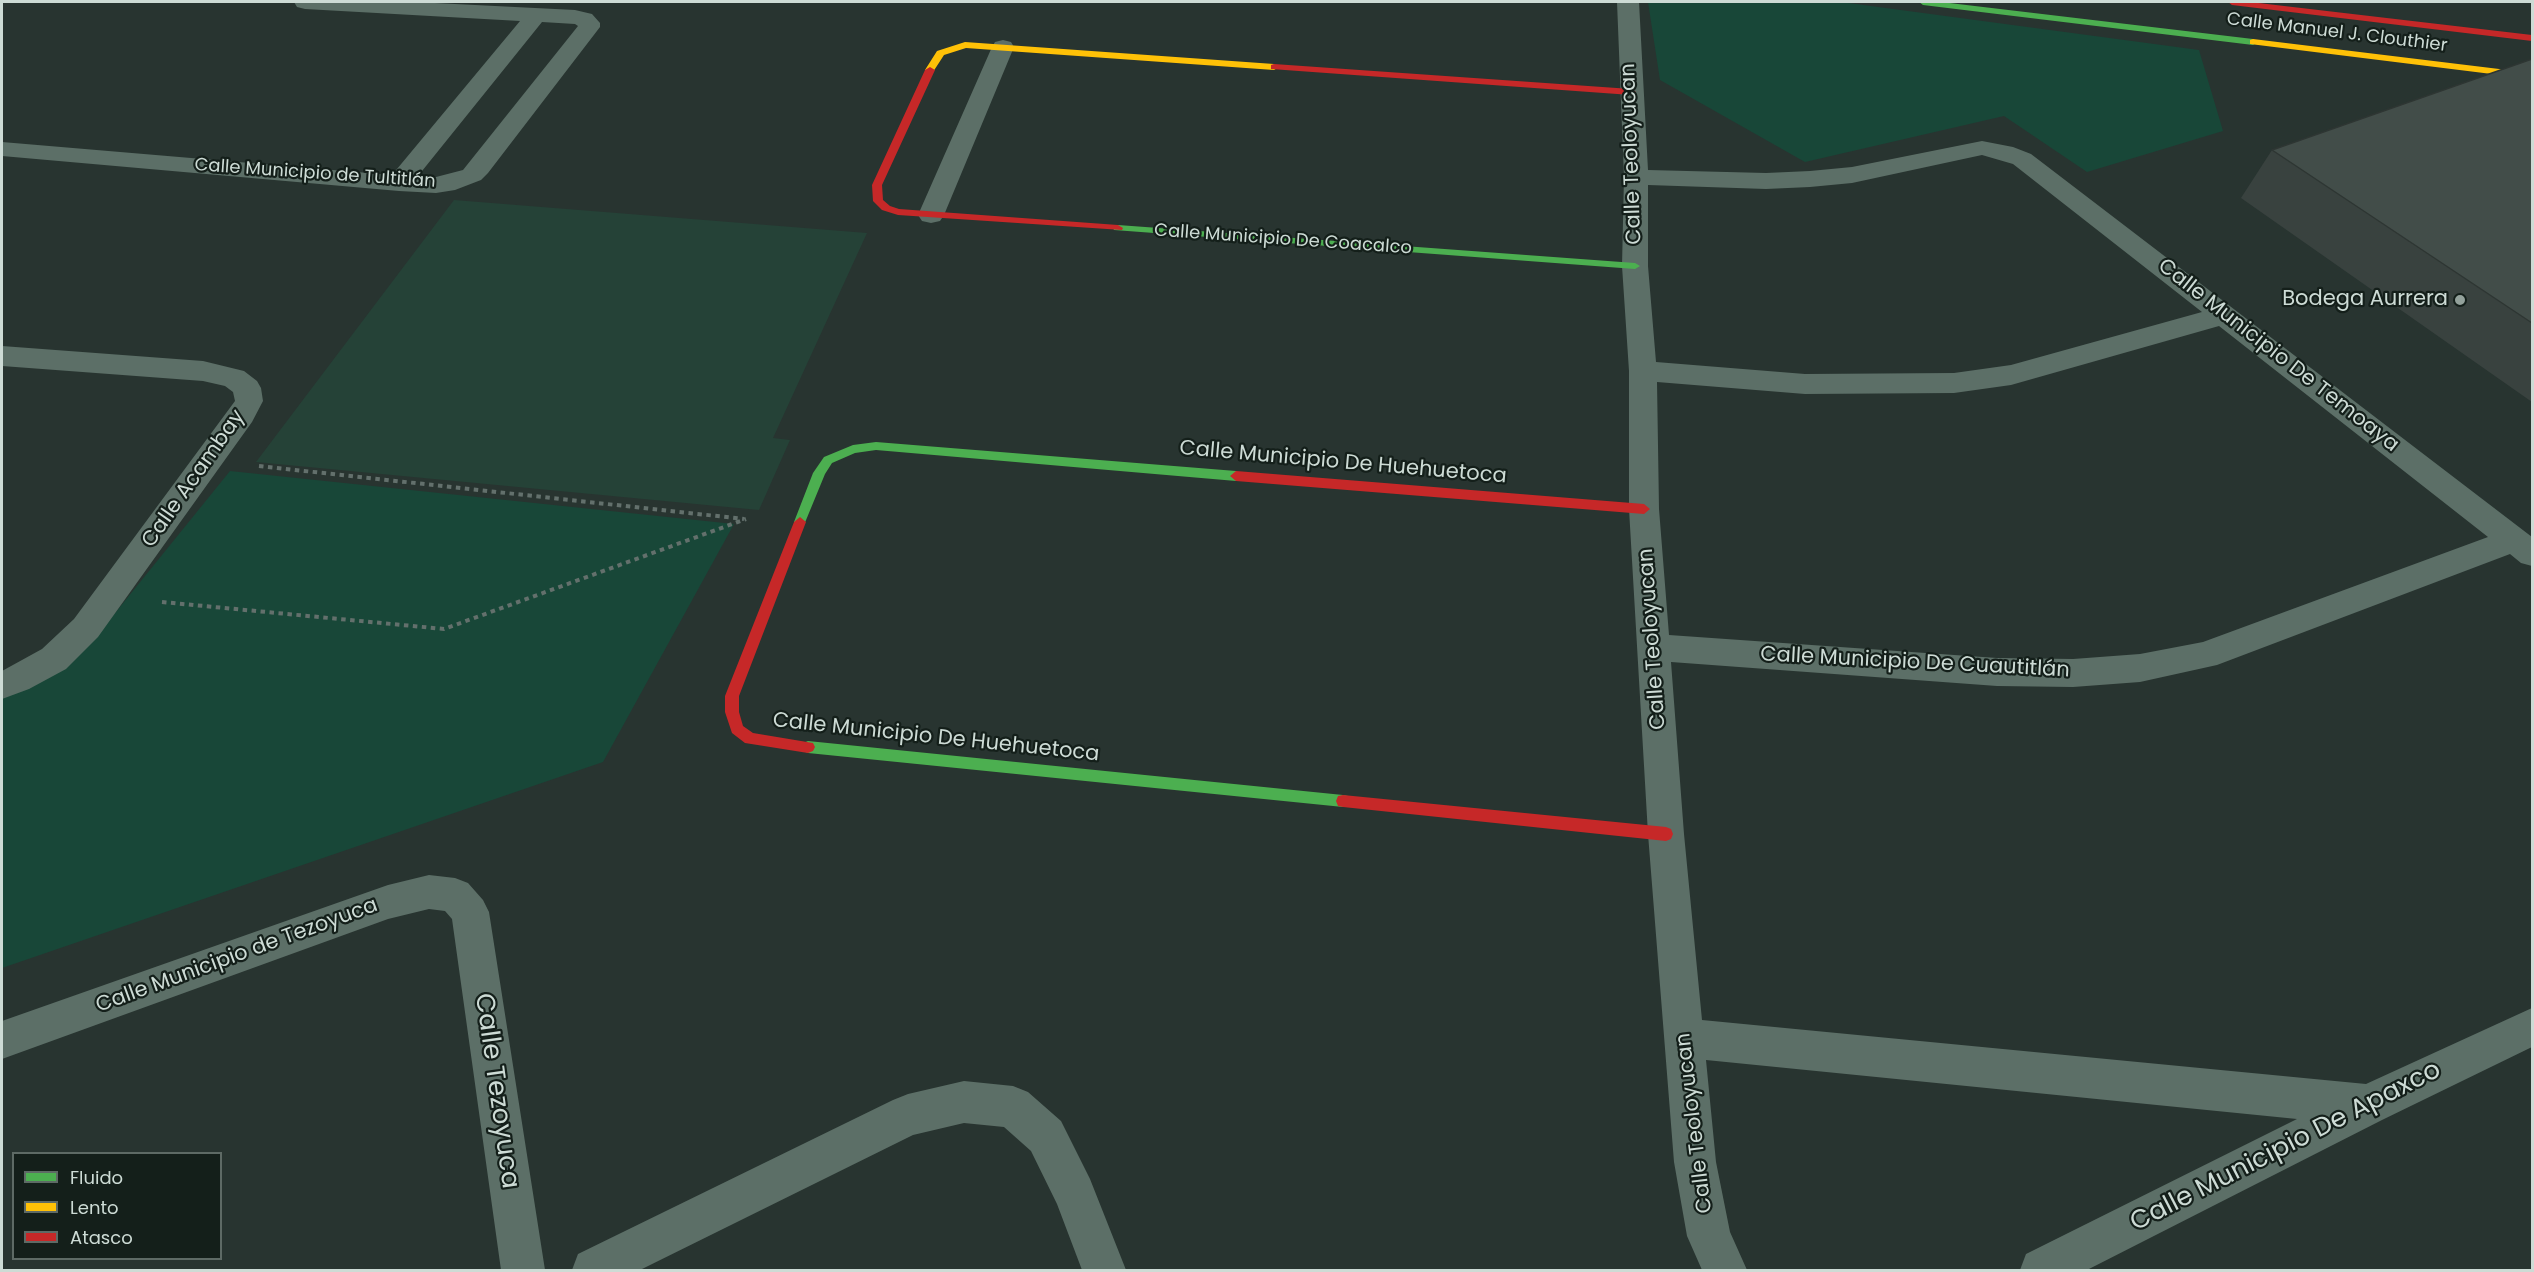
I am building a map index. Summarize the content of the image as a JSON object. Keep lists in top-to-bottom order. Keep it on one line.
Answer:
{"streets":{"street":["Calle Manuel J. Clouthier","Calle Teoloyucan","Calle Municipio de Tultitlán","Calle Municipio De Coacalco","Calle Municipio De Temoaya","Calle Municipio De Huehuetoca","Calle Acambay","Calle Municipio De Cuautitlán","Calle Municipio de Tezoyuca","Calle Tezoyuca","Calle Municipio De Apaxco"]},"crossings":[["Calle Teoloyucan","Calle Municipio De Coacalco"],["Calle Teoloyucan","Calle Municipio De Temoaya"],["Calle Teoloyucan","Calle Municipio De Huehuetoca"],["Calle Teoloyucan","Calle Municipio De Cuautitlán"],["Calle Municipio De Temoaya","Calle Municipio De Cuautitlán"],["Calle Municipio de Tezoyuca","Calle Tezoyuca"]],"places":["Bodega Aurrera"],"legend":["Fluido","Lento","Atasco"]}
